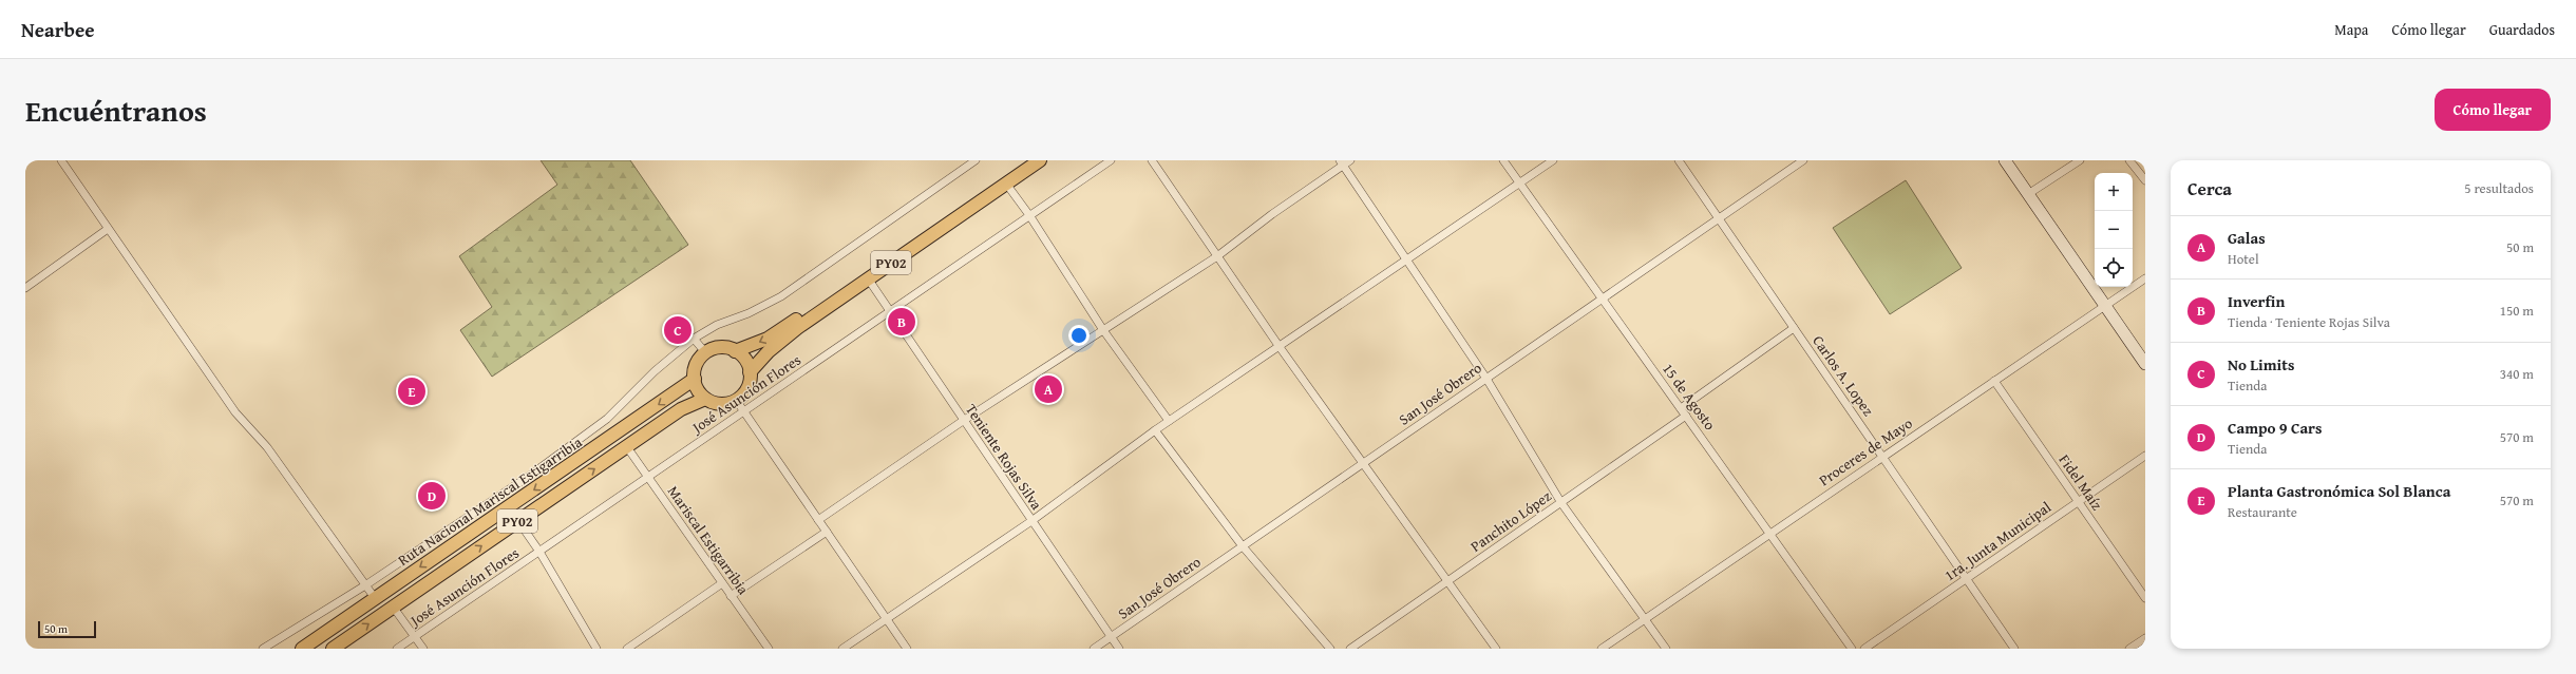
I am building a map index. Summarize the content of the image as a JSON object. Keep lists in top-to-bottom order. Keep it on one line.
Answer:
{"streets":{"highway":["PY02","Ruta Nacional Mariscal Estigarribia"],"street":["Carlos A. Lopez","José Asunción Flores","San José Obrero","15 de Agosto","Proceres de Mayo","Teniente Rojas Silva","Fidel Maíz","Panchito López","Mariscal Estigarribia","1ra. Junta Municipal"]},"crossings":[["PY02","Teniente Rojas Silva"],["PY02","Ruta Nacional Mariscal Estigarribia"],["PY02","Mariscal Estigarribia"],["Carlos A. Lopez","San José Obrero"],["Carlos A. Lopez","Proceres de Mayo"],["Carlos A. Lopez","1ra. Junta Municipal"],["José Asunción Flores","Teniente Rojas Silva"],["José Asunción Flores","Mariscal Estigarribia"],["San José Obrero","15 de Agosto"],["San José Obrero","Teniente Rojas Silva"],["15 de Agosto","Proceres de Mayo"],["15 de Agosto","Panchito López"],["Proceres de Mayo","Fidel Maíz"],["Fidel Maíz","1ra. Junta Municipal"]],"scale_bar":"50 m","page":{"header":"Nearbee","nav":["Mapa","Cómo llegar","Guardados"],"title":"Encuéntranos","buttons":"Cómo llegar","heading":["Cerca","5 resultados"],"map_buttons":["+","−"],"list":[{"mark":"A","name":"Galas","note":"Hotel","value":"50 m"},{"mark":"B","name":"Inverfin","note":"Tienda · Teniente Rojas Silva","value":"150 m"},{"mark":"C","name":"No Limits","note":"Tienda","value":"340 m"},{"mark":"D","name":"Campo 9 Cars","note":"Tienda","value":"570 m"},{"mark":"E","name":"Planta Gastronómica Sol Blanca","note":"Restaurante","value":"570 m"}],"pins":["B","C","A","E","D"],"scale":"50 m"}}
